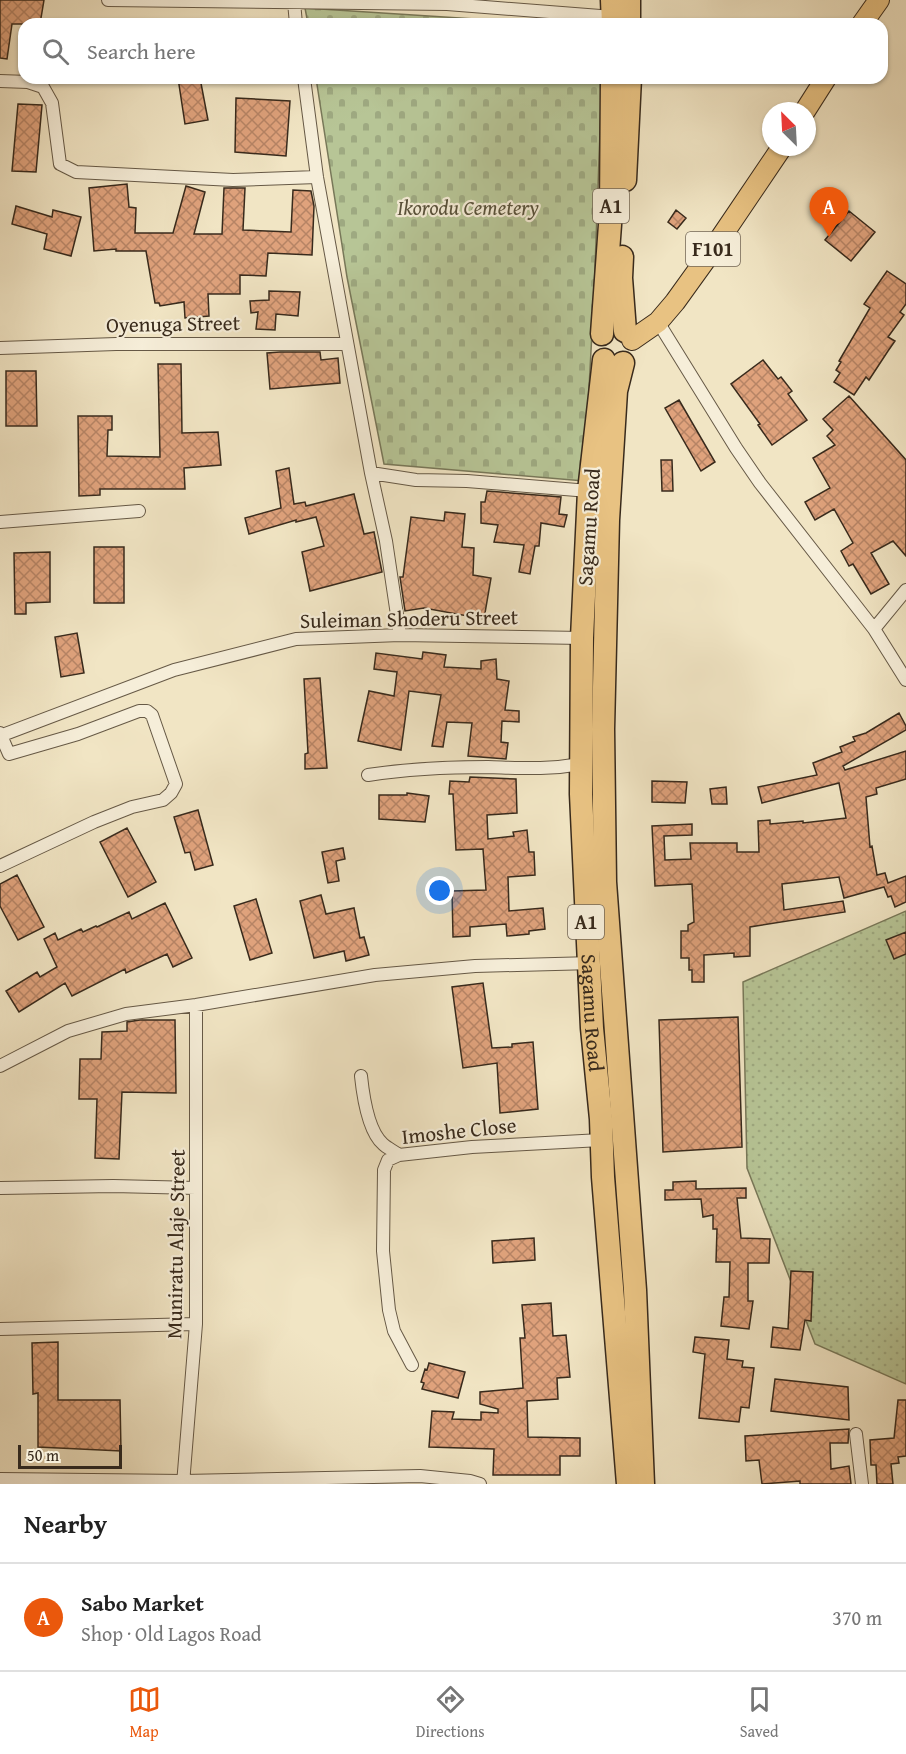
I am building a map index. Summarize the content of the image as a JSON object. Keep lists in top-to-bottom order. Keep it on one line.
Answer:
{"streets":{"highway":["A1","Sagamu Road"],"main road":["F101"],"street":["Oyenuga Street","Suleiman Shoderu Street","Imoshe Close","Muniratu Alaje Street"]},"crossings":[["A1","F101"],["A1","Sagamu Road"],["Sagamu Road","Suleiman Shoderu Street"],["Sagamu Road","Imoshe Close"]],"parks":["Ikorodu Cemetery"],"scale_bar":"50 m","north":"top left","page":{"search":"Search here","pins":"A","scale":"50 m","heading":"Nearby","list":[{"mark":"A","name":"Sabo Market","note":"Shop · Old Lagos Road","value":"370 m"}],"nav":["Map","Directions","Saved"]}}
